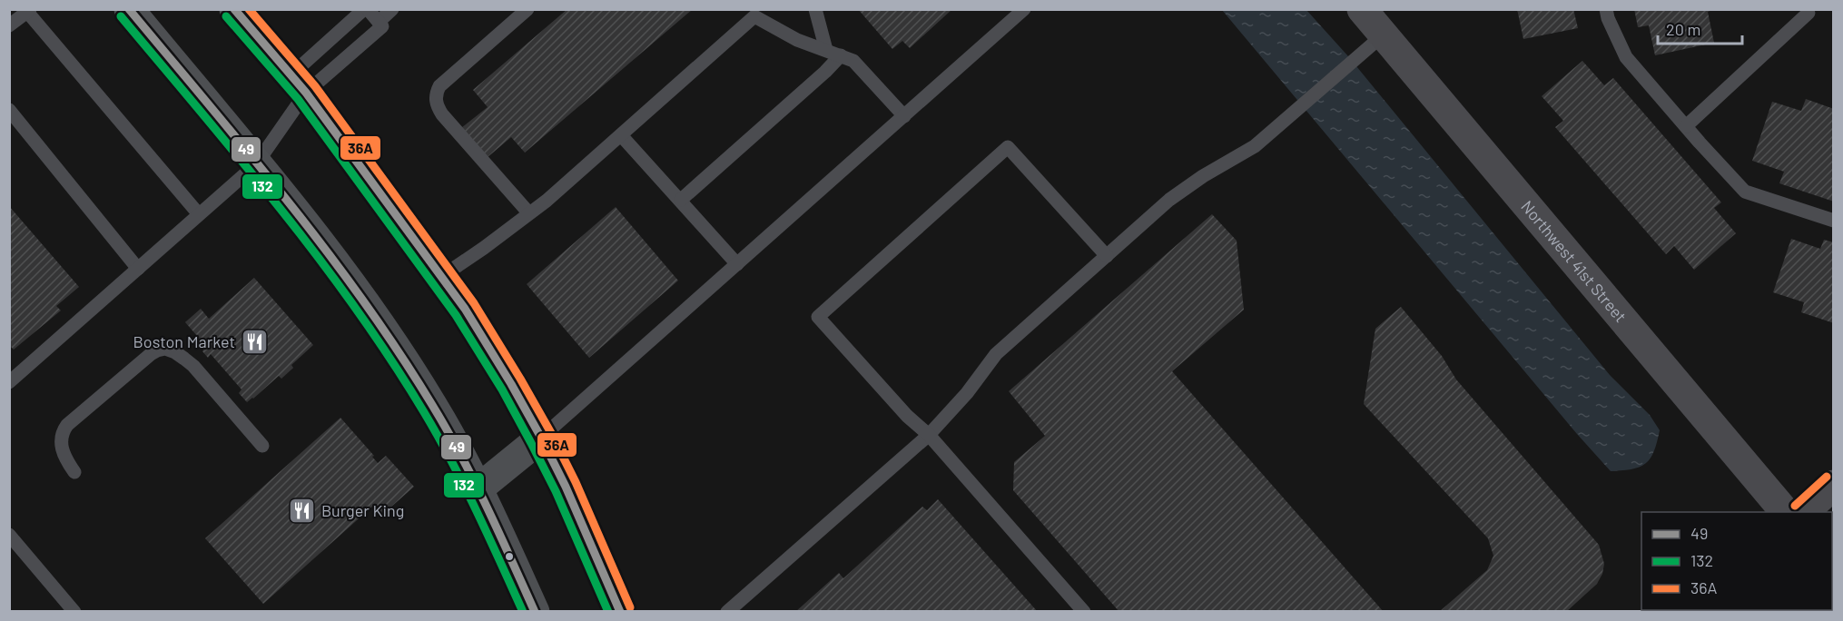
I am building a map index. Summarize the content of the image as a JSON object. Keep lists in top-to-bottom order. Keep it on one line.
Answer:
{"streets":{"street":["Northwest 41st Street"]},"places":{"restaurant":["Boston Market","Burger King"]},"lines":["transit line 49","transit line 36A","transit line 132"],"legend":["49","132","36A"],"scale_bar":"20 m"}
